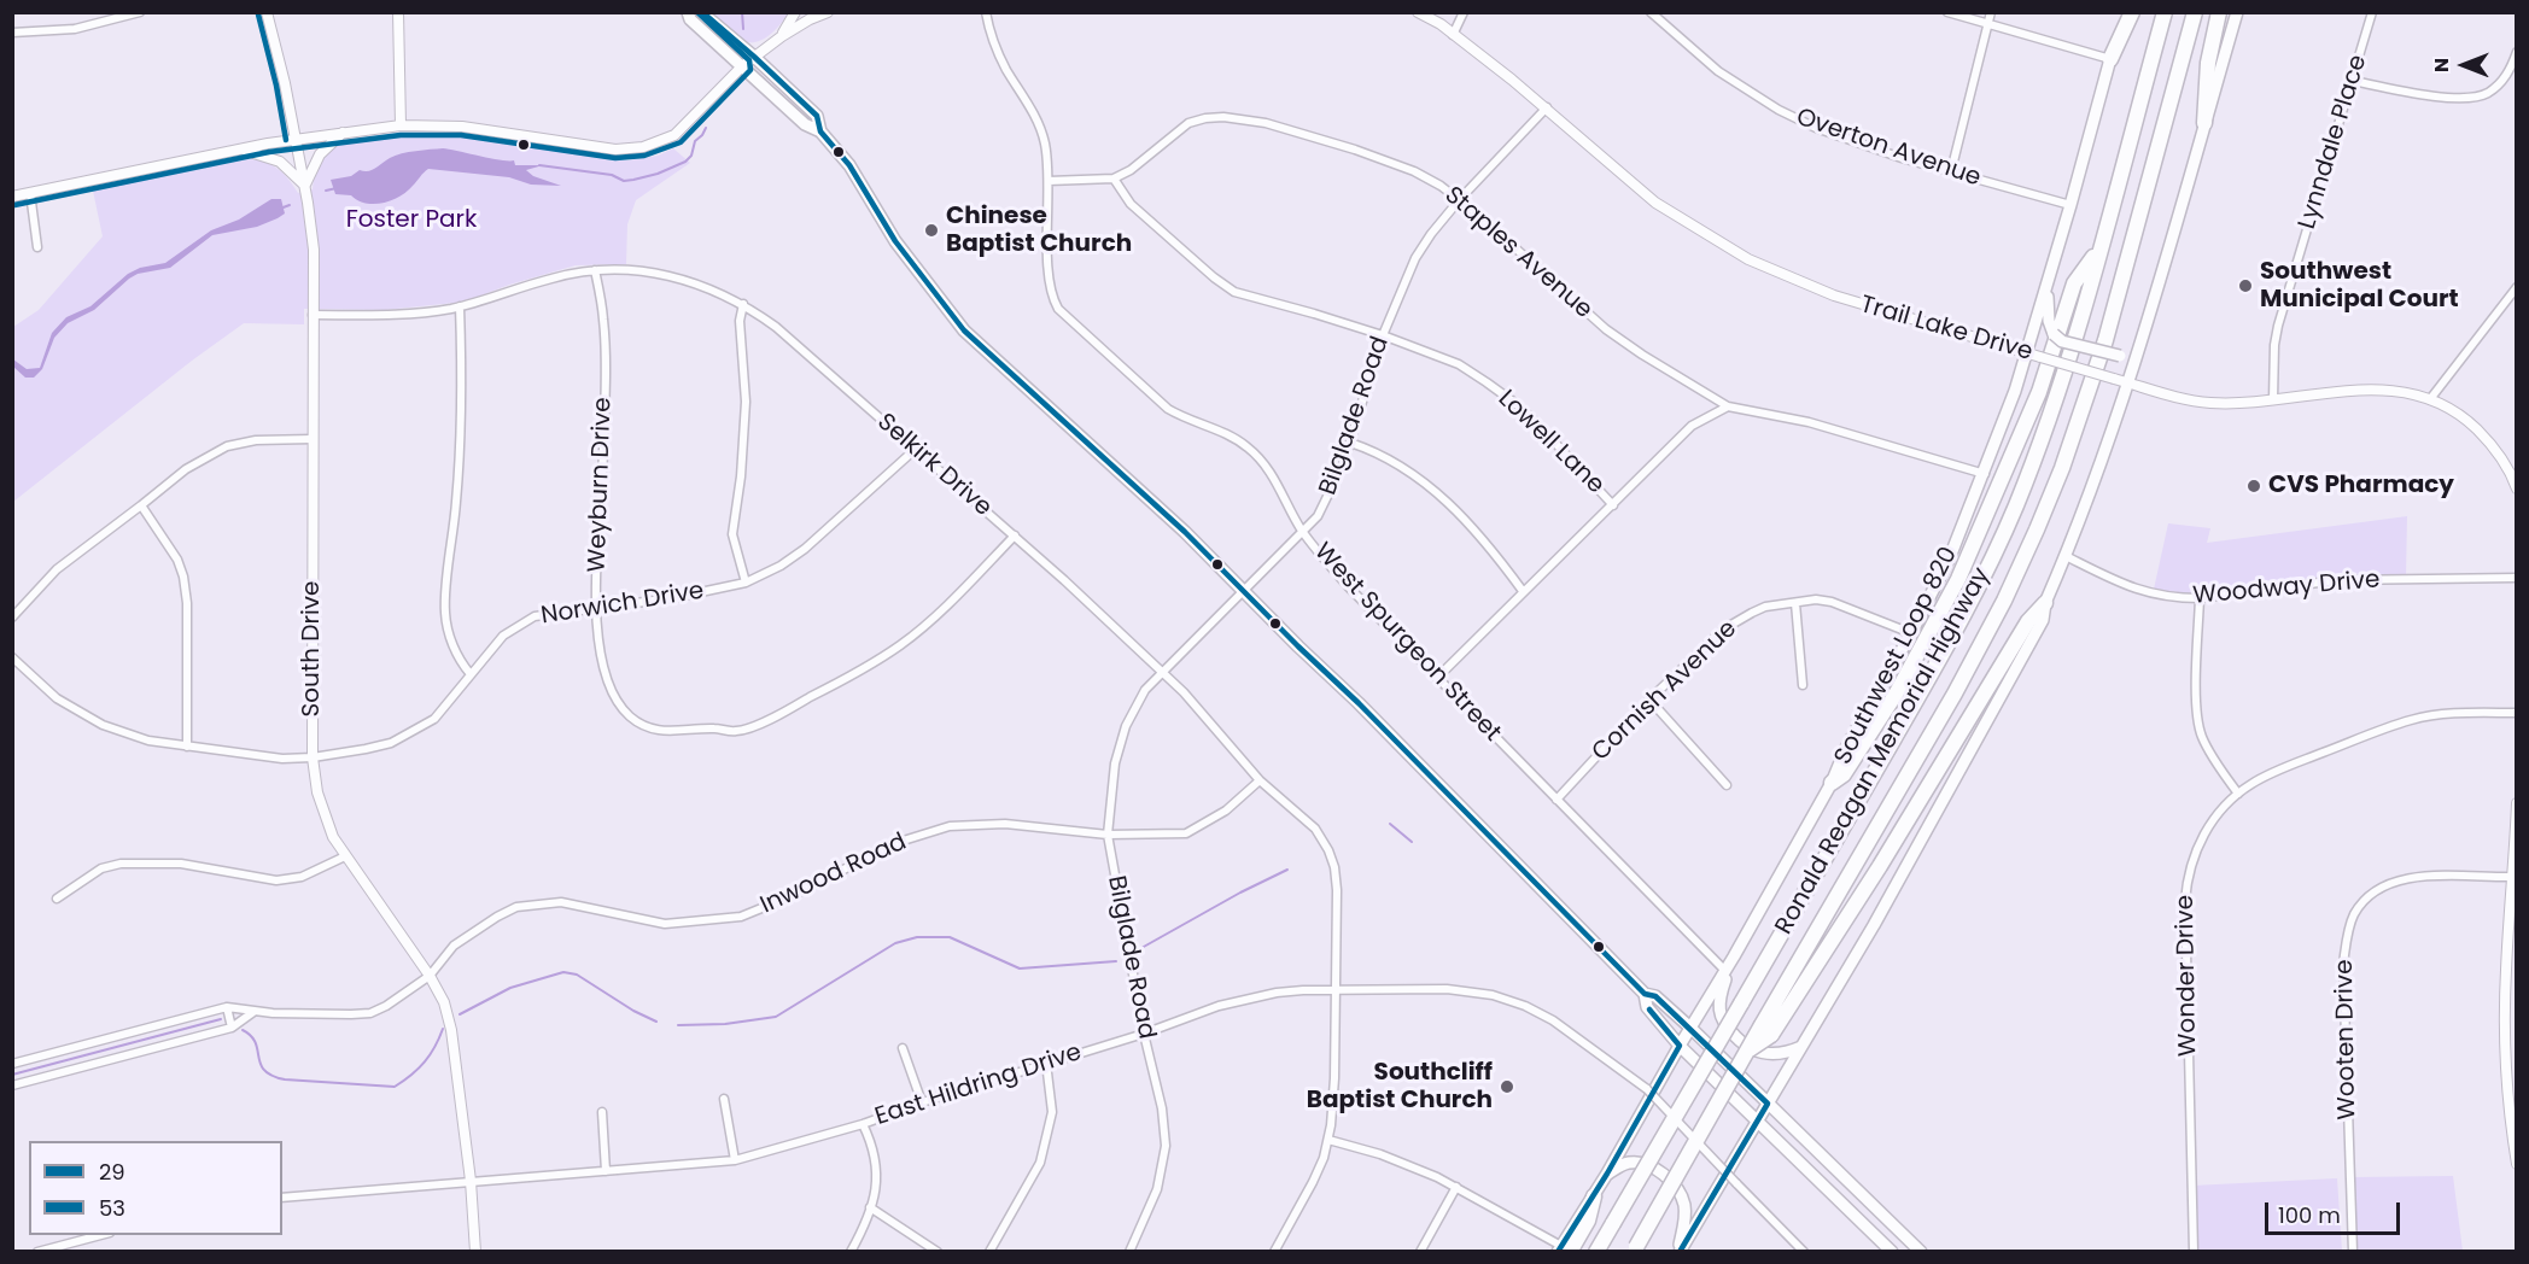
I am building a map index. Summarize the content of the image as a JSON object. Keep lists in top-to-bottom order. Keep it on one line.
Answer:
{"streets":{"highway":["Ronald Reagan Memorial Highway"],"main road":["Southwest Loop 820"],"street":["Lynndale Place","Overton Avenue","Staples Avenue","Trail Lake Drive","Bilglade Road","Lowell Lane","Selkirk Drive","Weyburn Drive","Woodway Drive","Norwich Drive","West Spurgeon Street","South Drive","Cornish Avenue","Inwood Road","Wonder Drive","Wooten Drive","East Hildring Drive"]},"crossings":[["Lynndale Place","Trail Lake Drive"],["Overton Avenue","Southwest Loop 820"],["Staples Avenue","Bilglade Road"],["Staples Avenue","Lowell Lane"],["Staples Avenue","Southwest Loop 820"],["Trail Lake Drive","Bilglade Road"],["Trail Lake Drive","Southwest Loop 820"],["Bilglade Road","Lowell Lane"],["Bilglade Road","Selkirk Drive"],["Bilglade Road","West Spurgeon Street"],["Bilglade Road","Inwood Road"],["Bilglade Road","East Hildring Drive"],["Selkirk Drive","Weyburn Drive"],["Selkirk Drive","Norwich Drive"],["Selkirk Drive","South Drive"],["Selkirk Drive","Inwood Road"],["Selkirk Drive","East Hildring Drive"],["Weyburn Drive","Norwich Drive"],["Norwich Drive","South Drive"],["West Spurgeon Street","Southwest Loop 820"],["West Spurgeon Street","Cornish Avenue"],["South Drive","Inwood Road"],["South Drive","East Hildring Drive"],["Southwest Loop 820","Cornish Avenue"]],"parks":["Foster Park"],"places":["Chinese Baptist Church","Southwest Municipal Court","CVS Pharmacy","Southcliff Baptist Church"],"lines":["transit line 29","transit line 53"],"legend":["29","53"],"scale_bar":"100 m","north":"left"}
